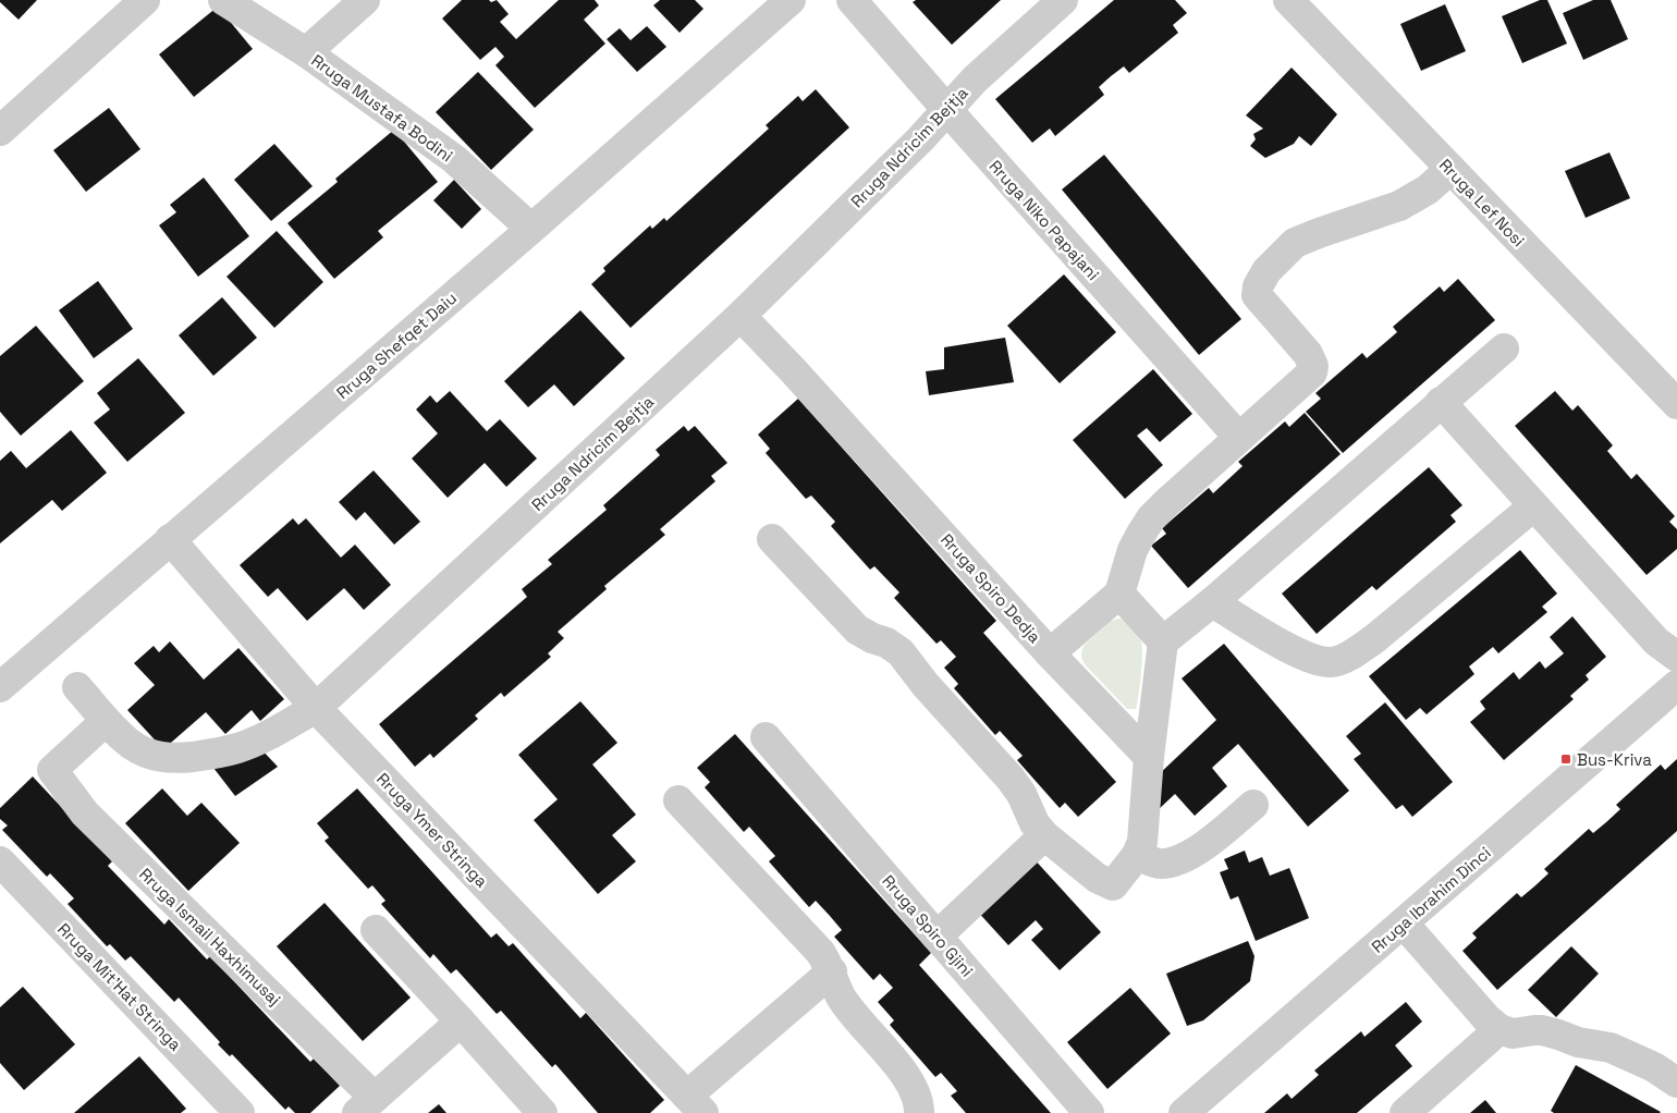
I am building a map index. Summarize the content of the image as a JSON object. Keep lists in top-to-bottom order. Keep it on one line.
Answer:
{"streets":{"street":["Rruga Mustafa Bodini","Rruga Ndricim Bejtja","Rruga Lef Nosi","Rruga Niko Papajani","Rruga Shefqet Daiu","Rruga Spiro Dedja","Rruga Ymer Stringa","Rruga Ibrahim Dinci","Rruga Spiro Gjini","Rruga Ismail Haxhimusaj","Rruga Mit'Hat Stringa"]},"crossings":[["Rruga Mustafa Bodini","Rruga Shefqet Daiu"],["Rruga Ndricim Bejtja","Rruga Niko Papajani"],["Rruga Ndricim Bejtja","Rruga Spiro Dedja"],["Rruga Ndricim Bejtja","Rruga Ymer Stringa"],["Rruga Ndricim Bejtja","Rruga Ismail Haxhimusaj"],["Rruga Shefqet Daiu","Rruga Ymer Stringa"]],"places":{"transit":["Bus-Kriva"]}}
